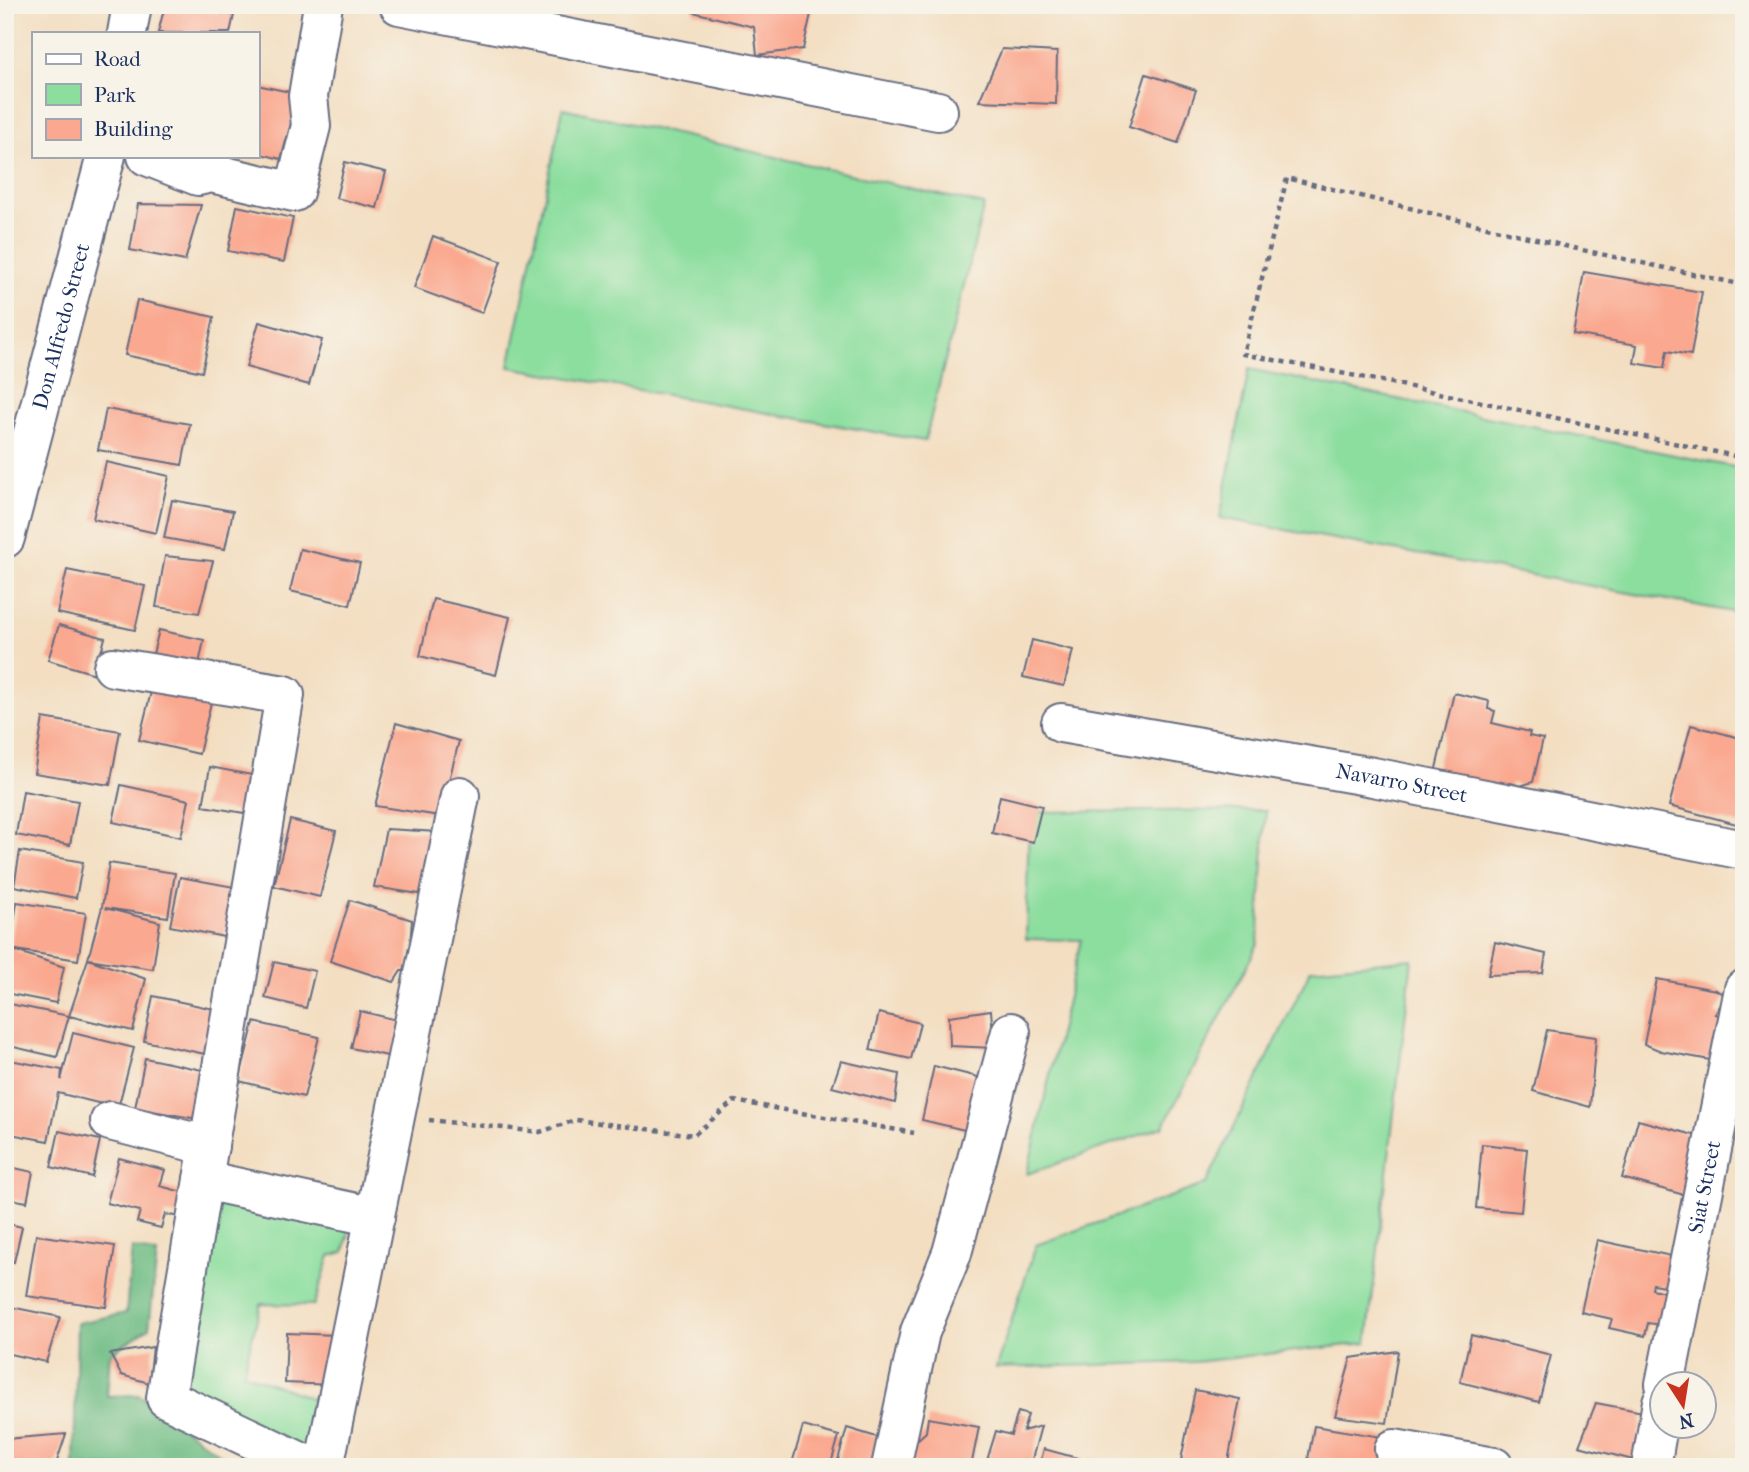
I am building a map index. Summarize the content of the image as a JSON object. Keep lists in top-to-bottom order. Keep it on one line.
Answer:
{"streets":{"street":["Don Alfredo Street","Navarro Street","Siat Street"]},"legend":["Road","Park","Building"],"north":"bottom"}
